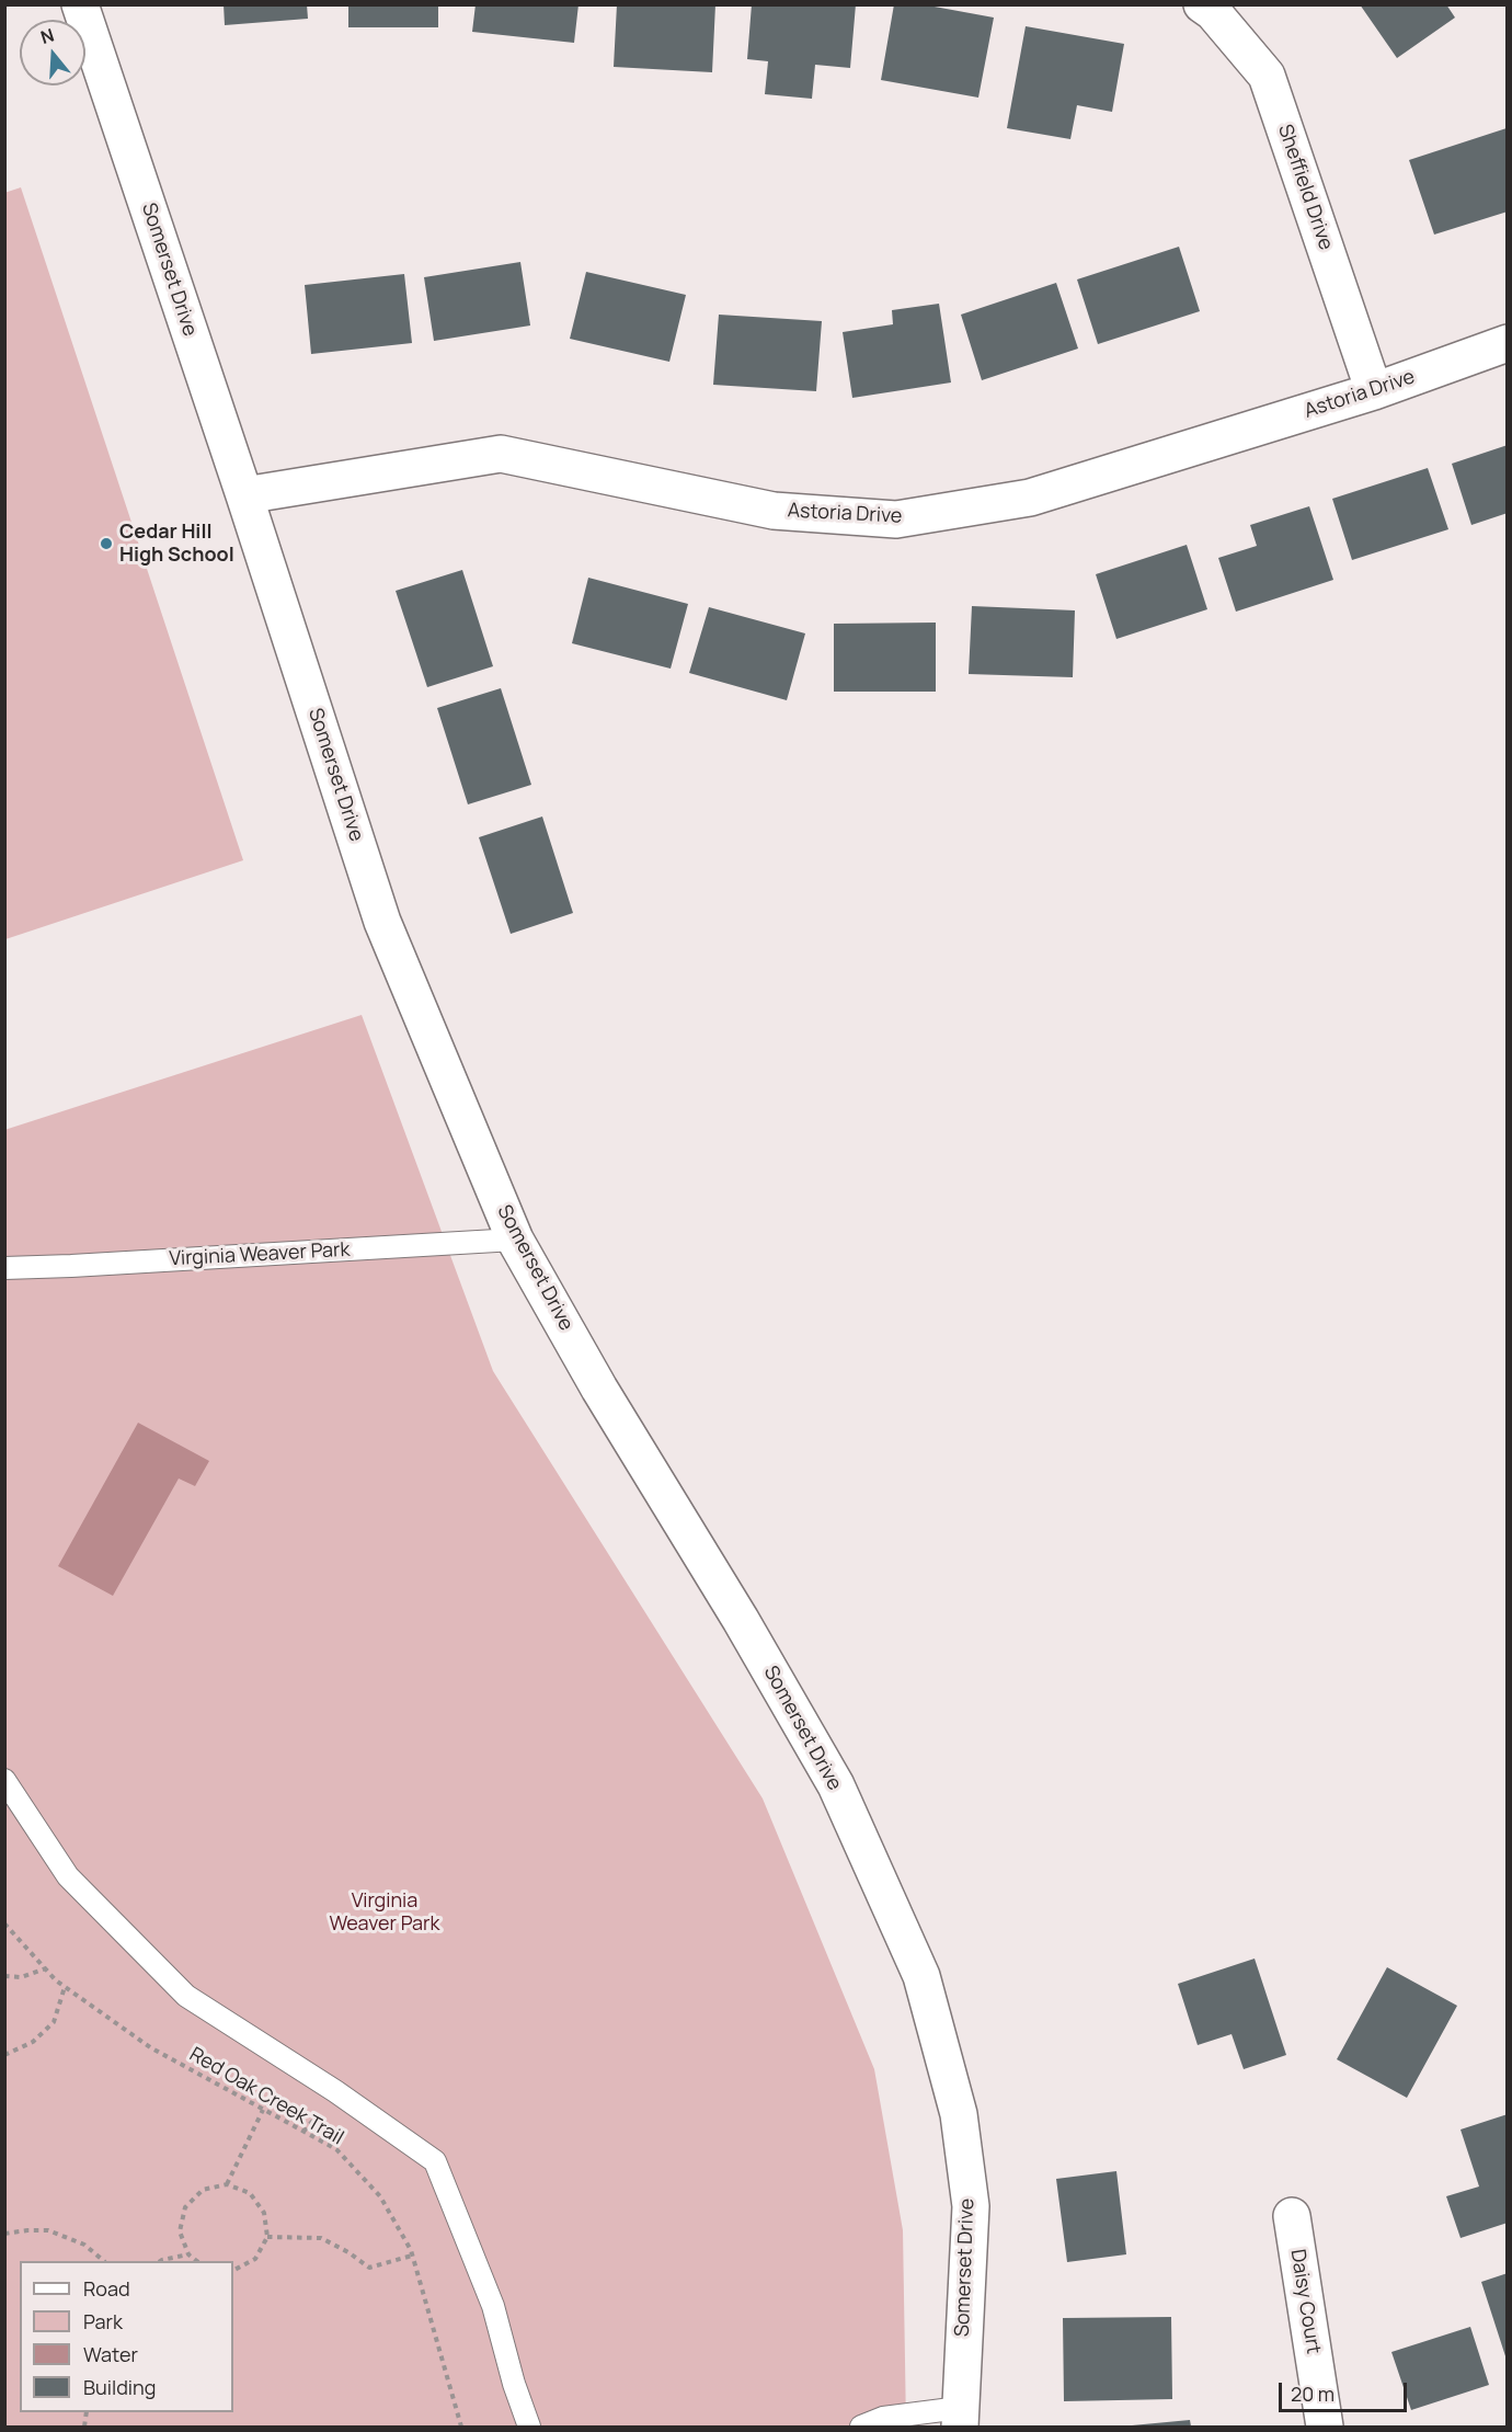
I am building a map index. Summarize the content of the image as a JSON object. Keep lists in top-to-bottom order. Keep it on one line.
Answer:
{"streets":{"street":["Sheffield Drive","Somerset Drive","Astoria Drive","Daisy Court"],"lane":["Virginia Weaver Park"],"path":["Red Oak Creek Trail"]},"crossings":[["Sheffield Drive","Astoria Drive"],["Somerset Drive","Astoria Drive"],["Somerset Drive","Virginia Weaver Park"]],"parks":["Virginia Weaver Park"],"places":["Cedar Hill High School"],"legend":["Road","Park","Water","Building"],"scale_bar":"20 m","north":"top"}
